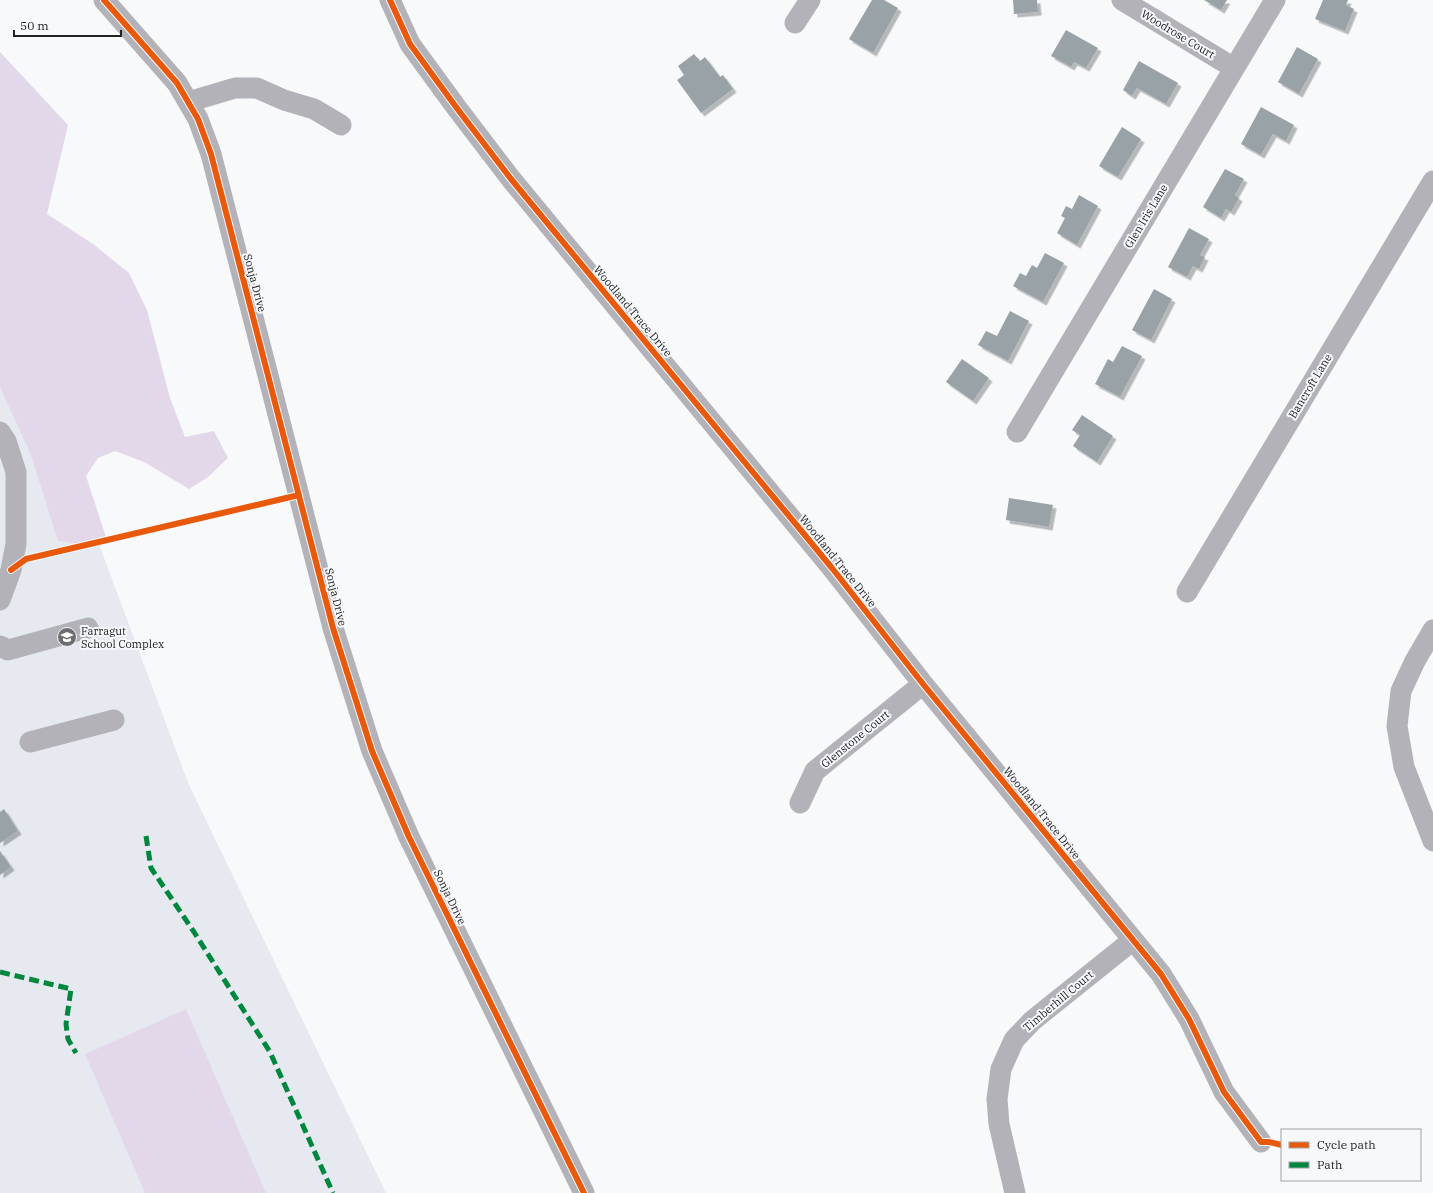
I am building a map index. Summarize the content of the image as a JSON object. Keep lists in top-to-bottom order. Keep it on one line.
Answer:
{"streets":{"street":["Woodrose Court","Glen Iris Lane","Sonja Drive","Woodland Trace Drive","Bancroft Lane","Glenstone Court","Timberhill Court"]},"crossings":[["Woodrose Court","Glen Iris Lane"],["Woodland Trace Drive","Glenstone Court"],["Woodland Trace Drive","Timberhill Court"]],"places":{"school or university":["Farragut School Complex"]},"legend":["Cycle path","Path"],"scale_bar":"50 m"}
